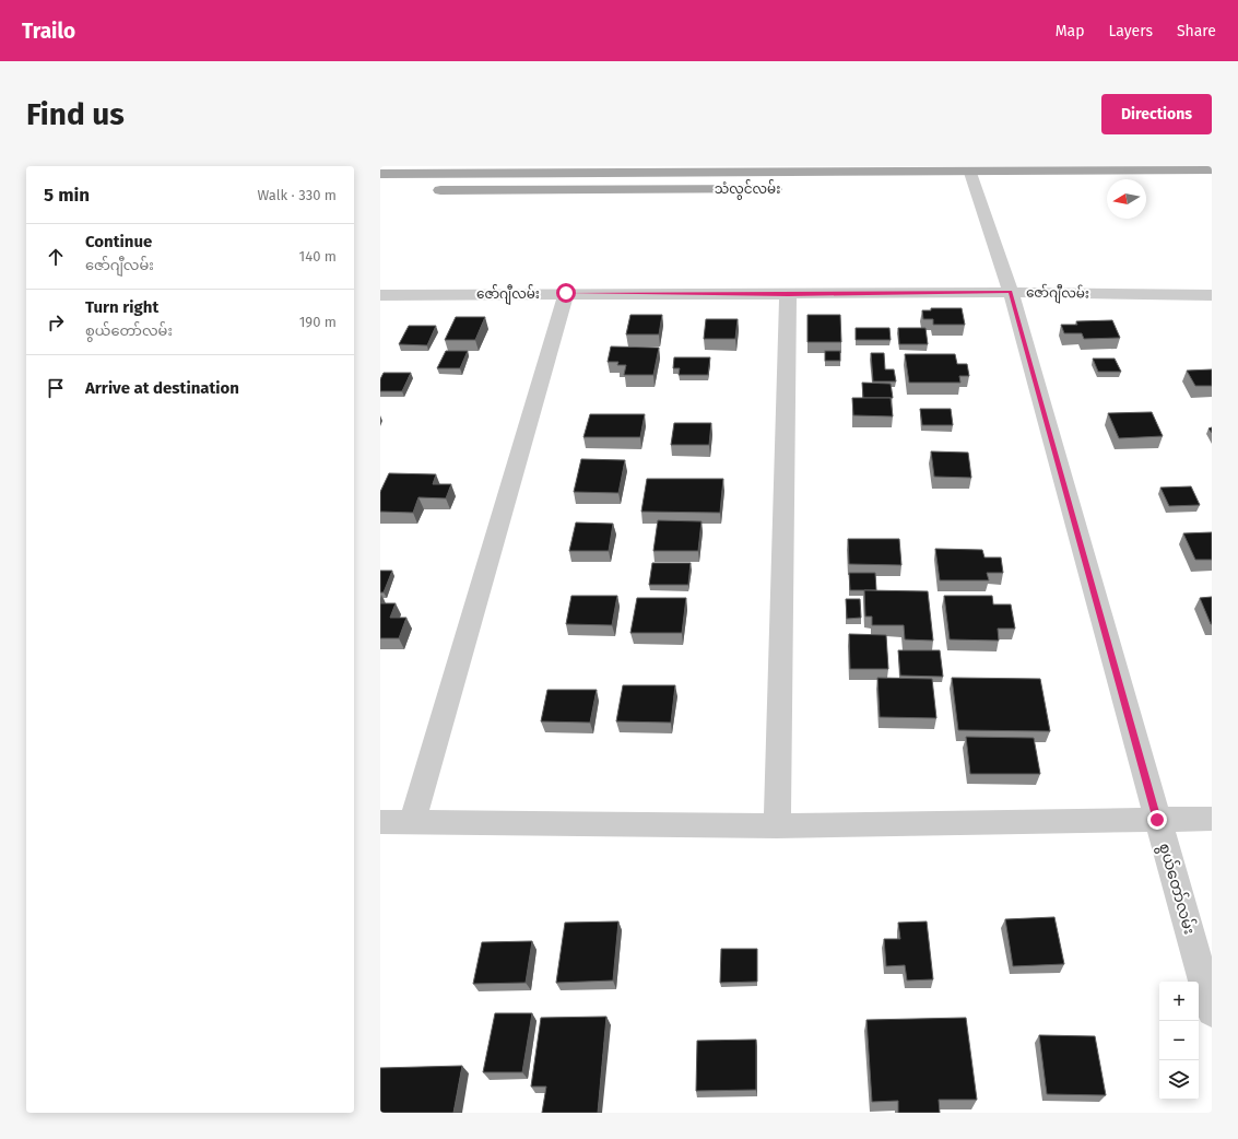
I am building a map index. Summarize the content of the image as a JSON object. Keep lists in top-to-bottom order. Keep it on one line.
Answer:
{"streets":{"main road":["သံလွင်လမ်း"],"street":["ဇော်ဂျီလမ်း","စွယ်တော်လမ်း"]},"crossings":[["သံလွင်လမ်း","စွယ်တော်လမ်း"],["ဇော်ဂျီလမ်း","စွယ်တော်လမ်း"]],"north":"left","page":{"header":"Trailo","nav":["Map","Layers","Share"],"buttons":"Directions","title":"Find us","heading":["5 min","Walk · 330 m"],"list":[["Continue","ဇော်ဂျီလမ်း","140 m"],["Turn right","စွယ်တော်လမ်း","190 m"],"Arrive at destination"],"map_buttons":["+","−"]}}
